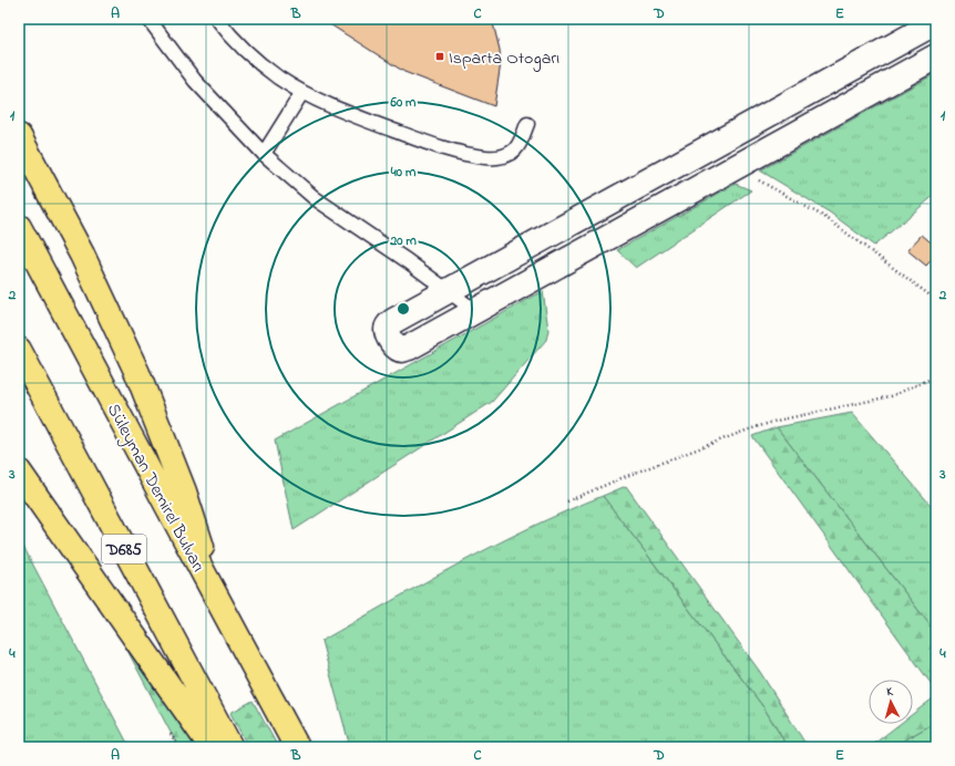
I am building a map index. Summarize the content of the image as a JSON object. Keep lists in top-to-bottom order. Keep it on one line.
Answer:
{"streets":{"highway":["Süleyman Demirel Bulvarı","D685"]},"places":{"transit":["Isparta Otogarı"]},"north":"top","grid":{"columns":["A","B","C","D","E"],"rows":["1","2","3","4"]},"rings":["60 m","40 m","20 m"]}
